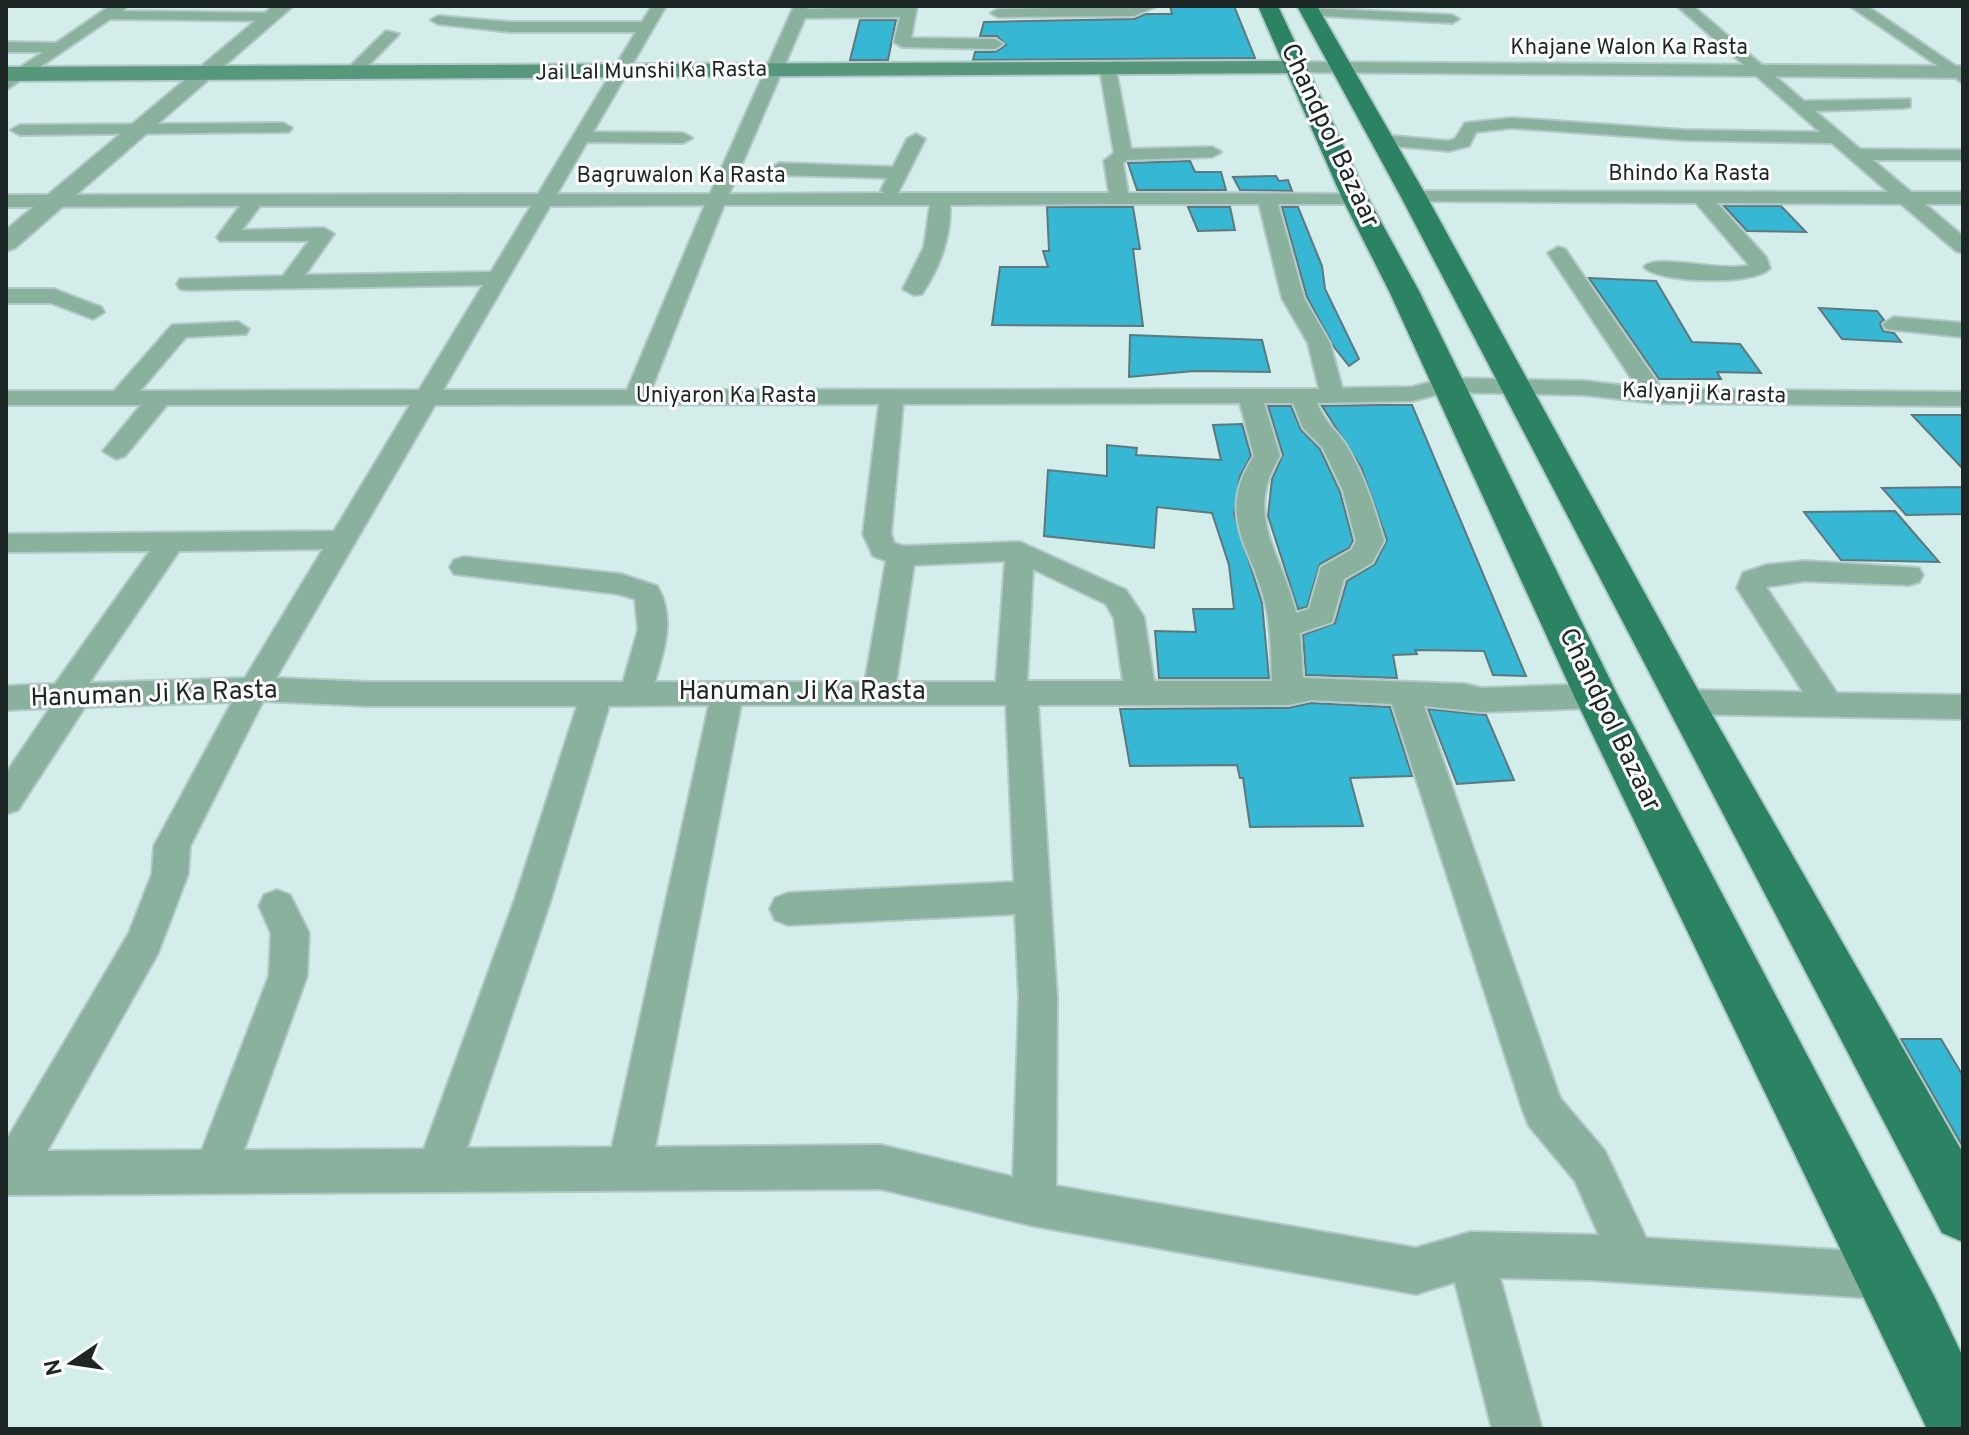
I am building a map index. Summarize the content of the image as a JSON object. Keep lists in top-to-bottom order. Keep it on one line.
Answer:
{"streets":{"main road":["Jai Lal Munshi Ka Rasta","Chandpol Bazaar"],"street":["Khajane Walon Ka Rasta","Bhindo Ka Rasta","Bagruwalon Ka Rasta","Kalyanji Ka rasta","Uniyaron Ka Rasta","Hanuman Ji Ka Rasta"]},"crossings":[["Khajane Walon Ka Rasta","Jai Lal Munshi Ka Rasta"],["Khajane Walon Ka Rasta","Chandpol Bazaar"],["Jai Lal Munshi Ka Rasta","Chandpol Bazaar"],["Chandpol Bazaar","Bhindo Ka Rasta"],["Chandpol Bazaar","Bagruwalon Ka Rasta"],["Chandpol Bazaar","Kalyanji Ka rasta"],["Chandpol Bazaar","Uniyaron Ka Rasta"],["Chandpol Bazaar","Hanuman Ji Ka Rasta"],["Kalyanji Ka rasta","Uniyaron Ka Rasta"]],"north":"left"}
